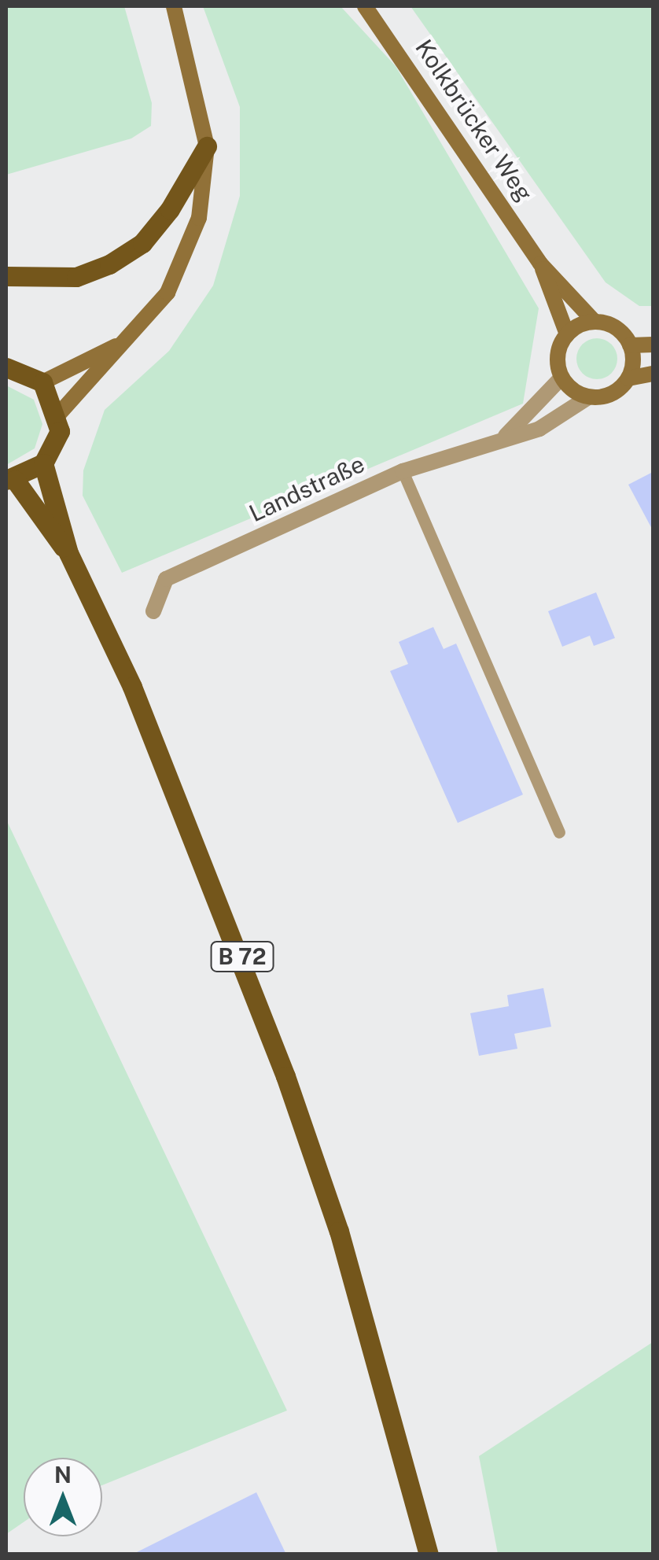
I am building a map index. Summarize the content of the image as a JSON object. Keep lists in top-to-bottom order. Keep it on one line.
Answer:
{"streets":{"main road":["B 72"],"street":["Kolkbrücker Weg","Landstraße"]},"crossings":[["Kolkbrücker Weg","Landstraße"]],"north":"top"}
